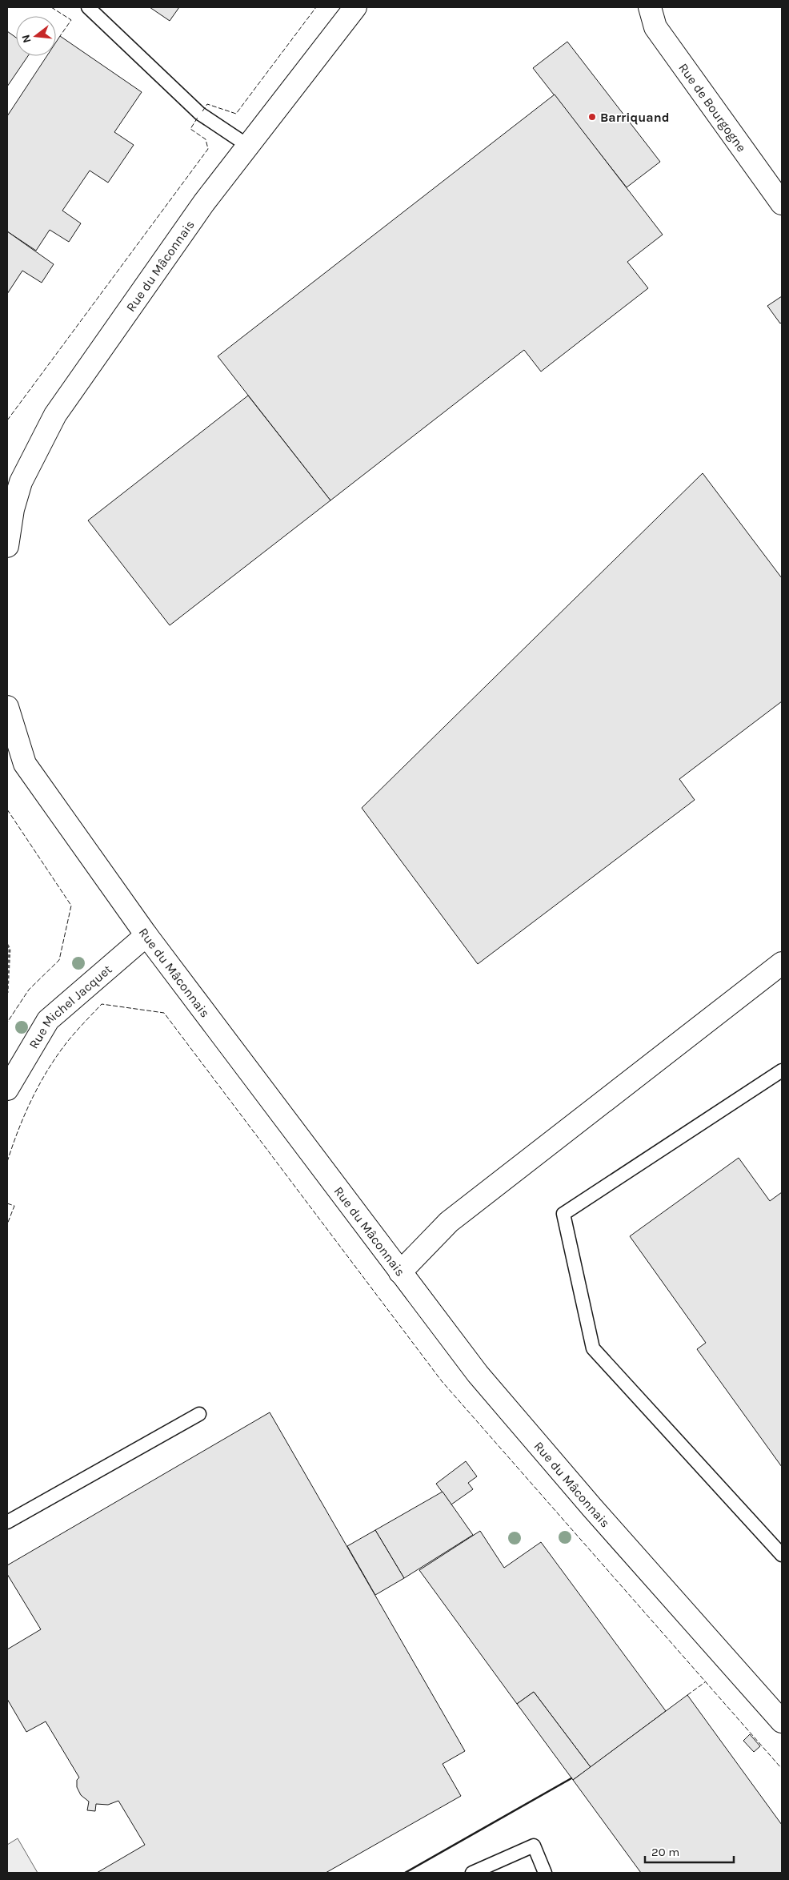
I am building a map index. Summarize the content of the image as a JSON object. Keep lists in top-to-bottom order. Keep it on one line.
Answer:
{"streets":{"street":["Rue de Bourgogne","Rue du Mâconnais","Rue Michel Jacquet"]},"crossings":[["Rue du Mâconnais","Rue Michel Jacquet"]],"places":["Barriquand"],"scale_bar":"20 m","north":"left"}
